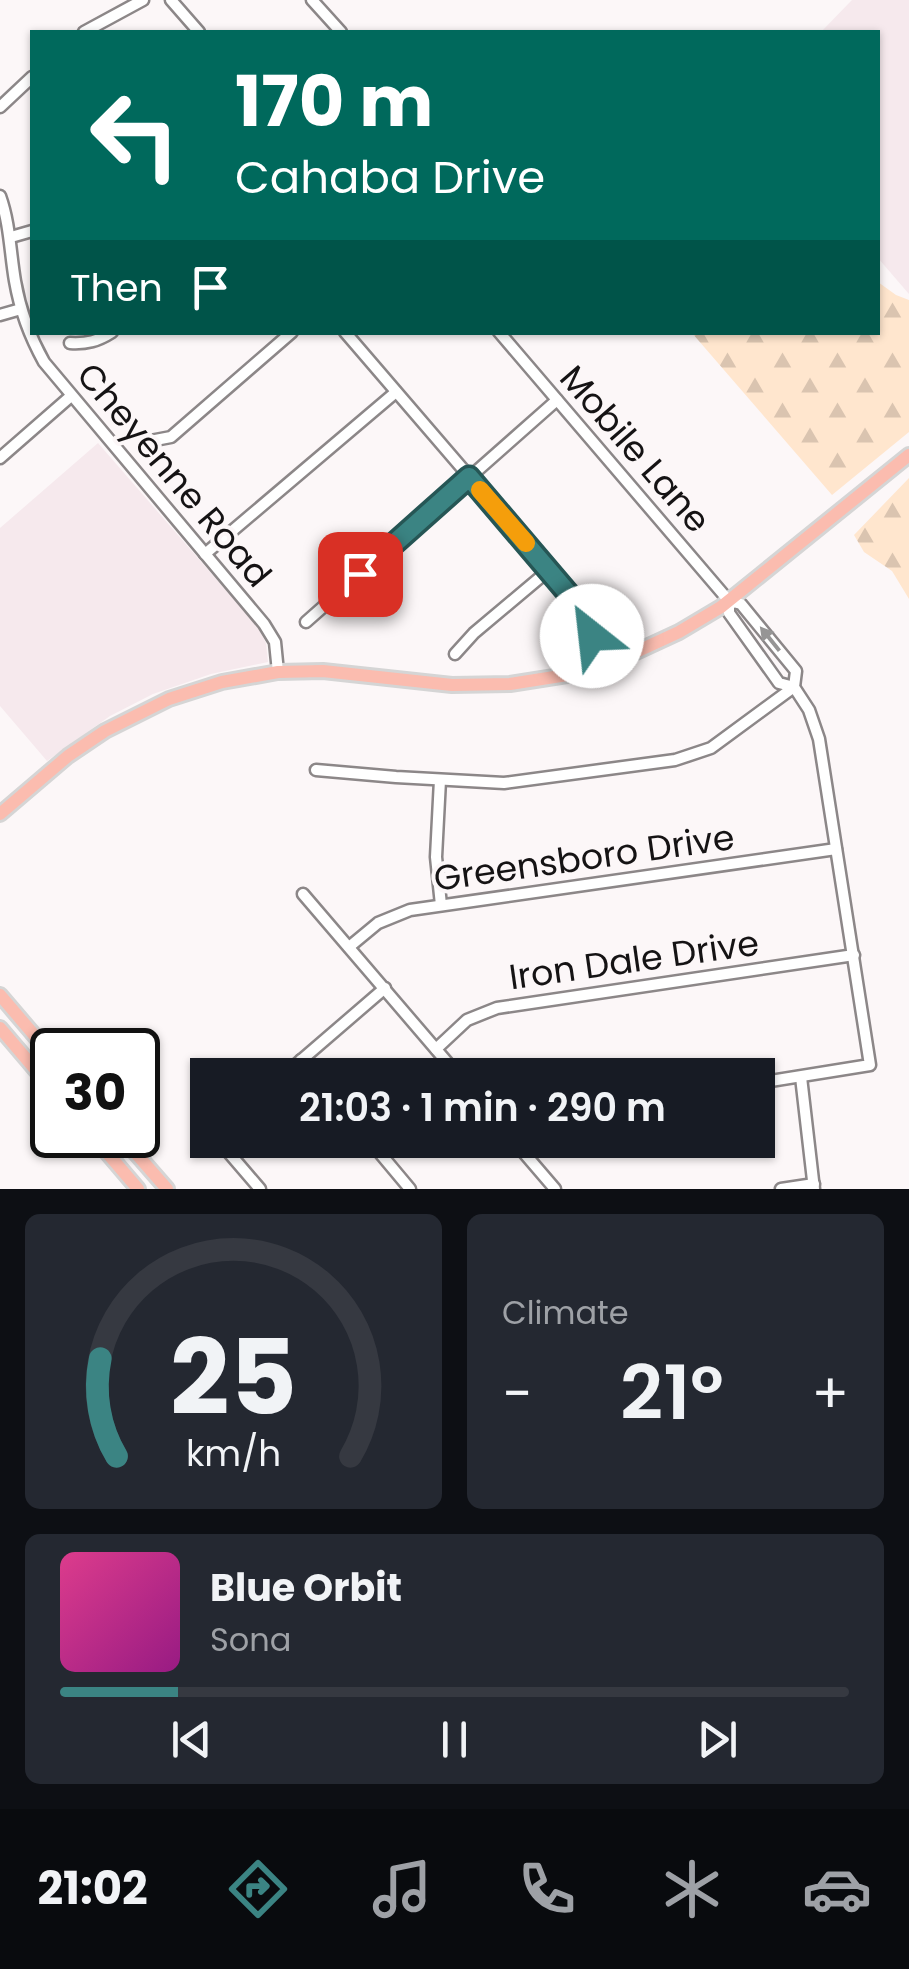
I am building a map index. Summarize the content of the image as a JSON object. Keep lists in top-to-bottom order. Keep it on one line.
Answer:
{"streets":{"street":["Mobile Lane","Cheyenne Road","Greensboro Drive","Iron Dale Drive"]},"page":{"turn":["170 m","Cahaba Drive"],"then":"Then","limit":"30","trip":"21:03 · 1 min · 290 m","tile":"Climate","heat":["−","21°","+"],"song":["Blue Orbit","Sona"],"tabs":"21:02","gauge":["25","km/h"]}}
